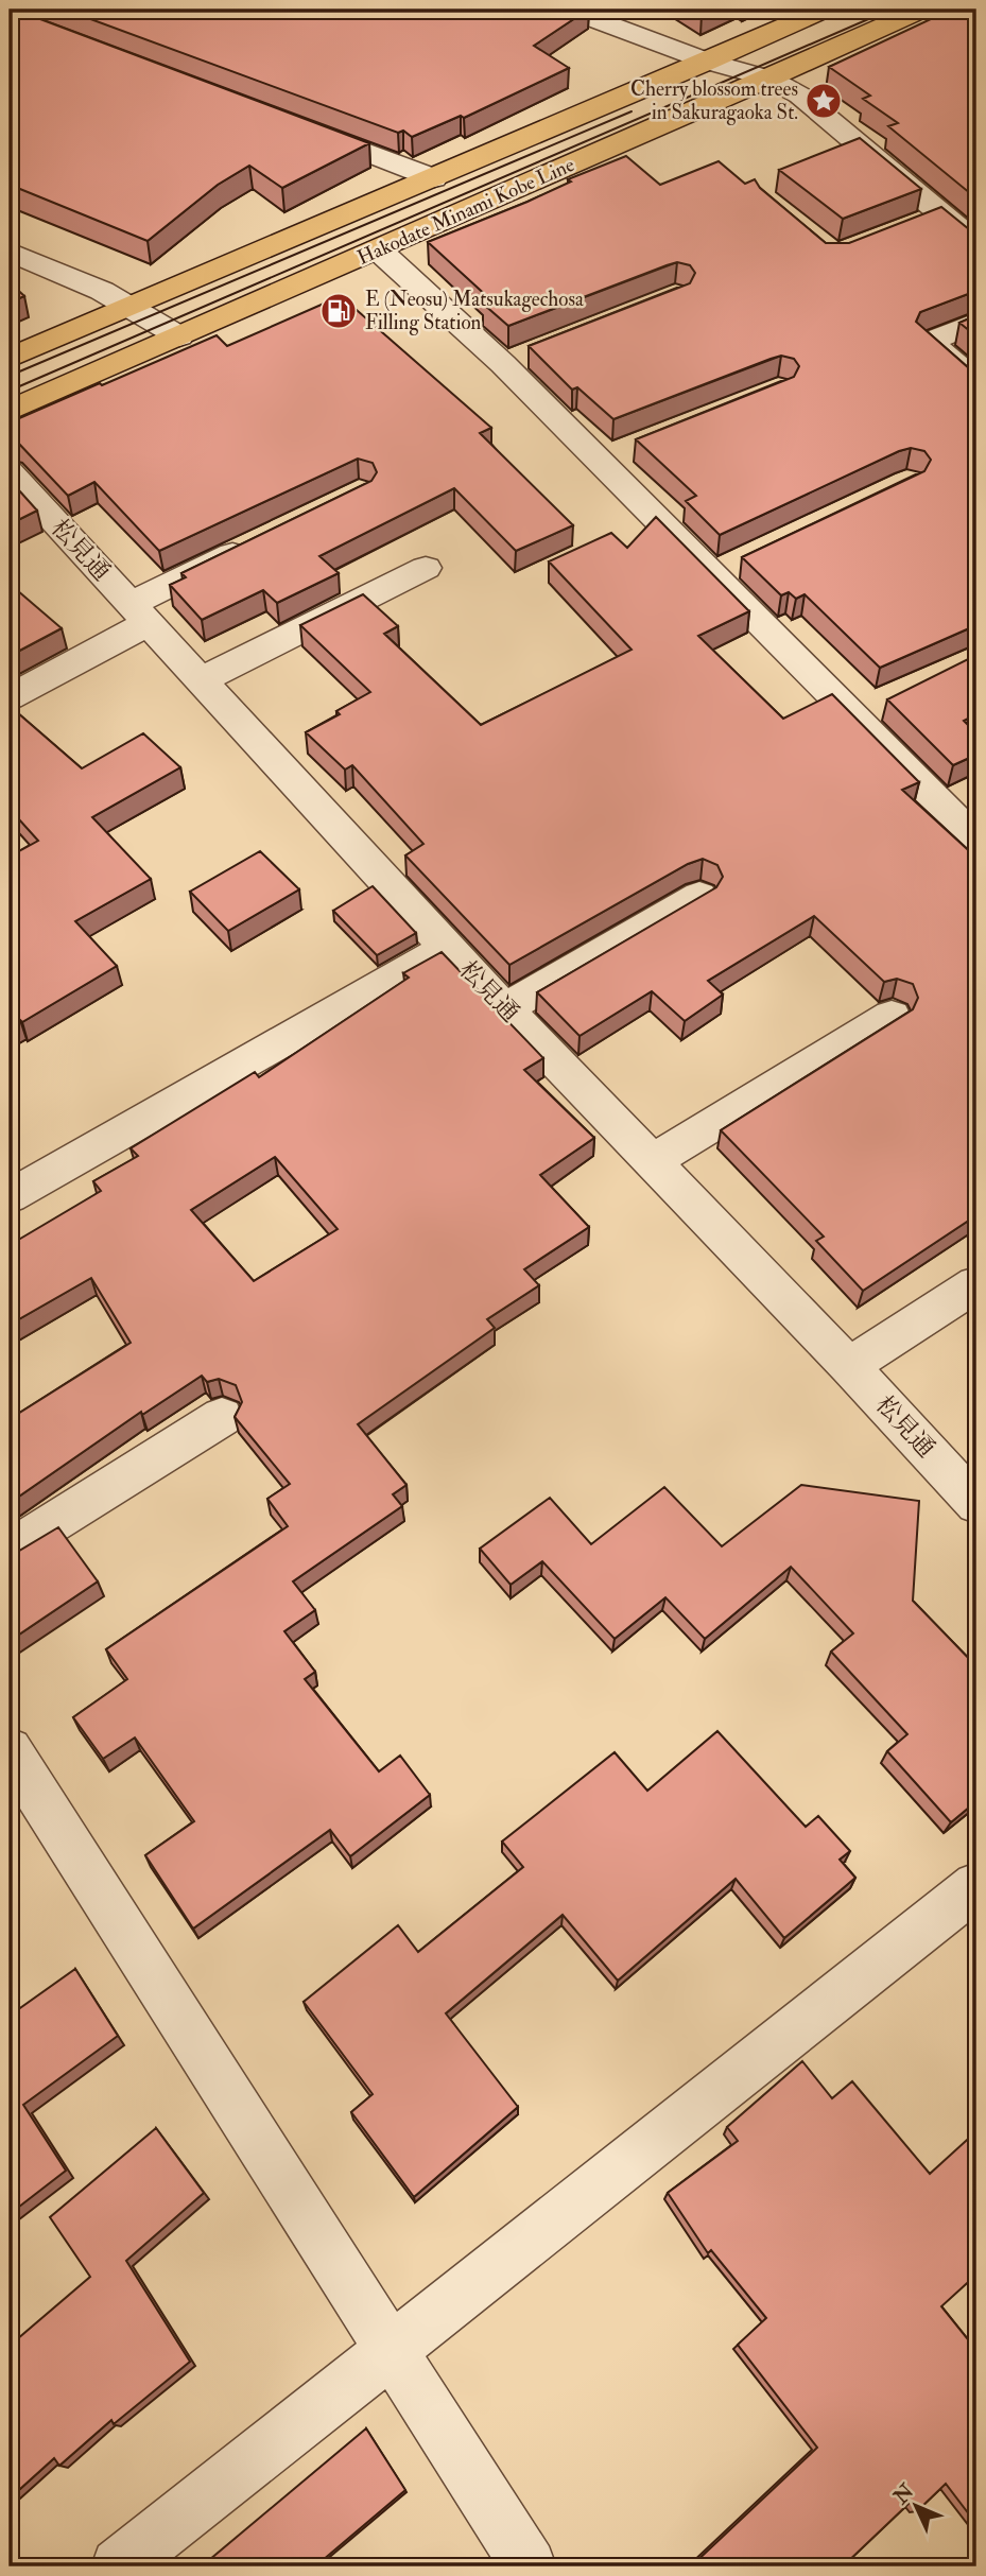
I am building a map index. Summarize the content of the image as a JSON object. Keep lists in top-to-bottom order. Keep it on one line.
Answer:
{"streets":{"main road":["Hakodate Minami Kobe Line"],"street":["松見通"]},"places":{"place":["Cherry blossom trees in Sakuragaoka St."],"fuel station":["E (Neosu) Matsukagechosa Filling Station"]},"north":"top left"}
